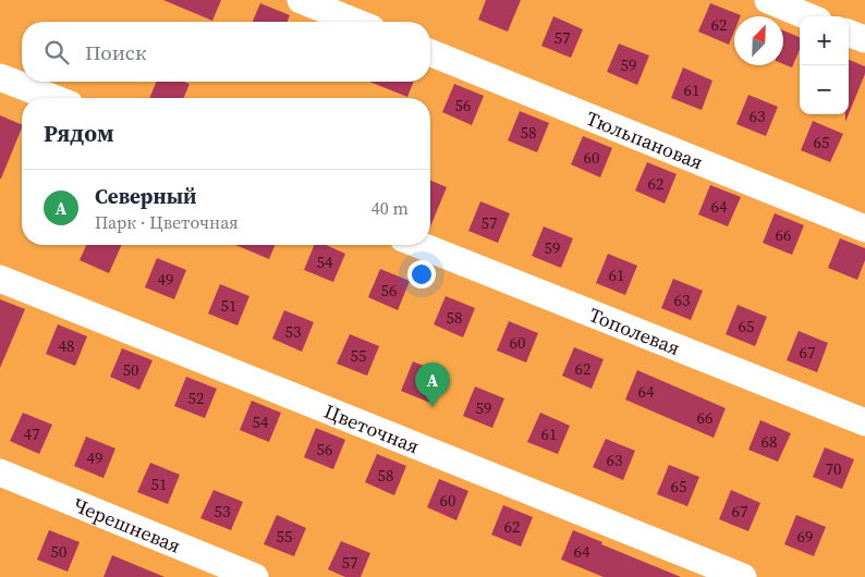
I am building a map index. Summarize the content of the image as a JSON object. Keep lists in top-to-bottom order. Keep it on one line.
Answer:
{"streets":{"street":["Тюльпановая","Тополевая","Цветочная","Черешневая"]},"house_numbers":["62","57","59","61","56","63","58","65","60","62","64","57","66","59","54","61","49","56","63","51","58","65","53","60","48","67","55","62","50","64","52","59","66","54","47","61","68","56","49","63","70","58","51","65","60","53","67","62","55","69","50","64","57"],"north":"top right","page":{"map_buttons":["+","−"],"search":"Поиск","heading":"Рядом","list":[{"mark":"A","name":"Северный","note":"Парк · Цветочная","value":"40 m"}],"pins":"A"}}
